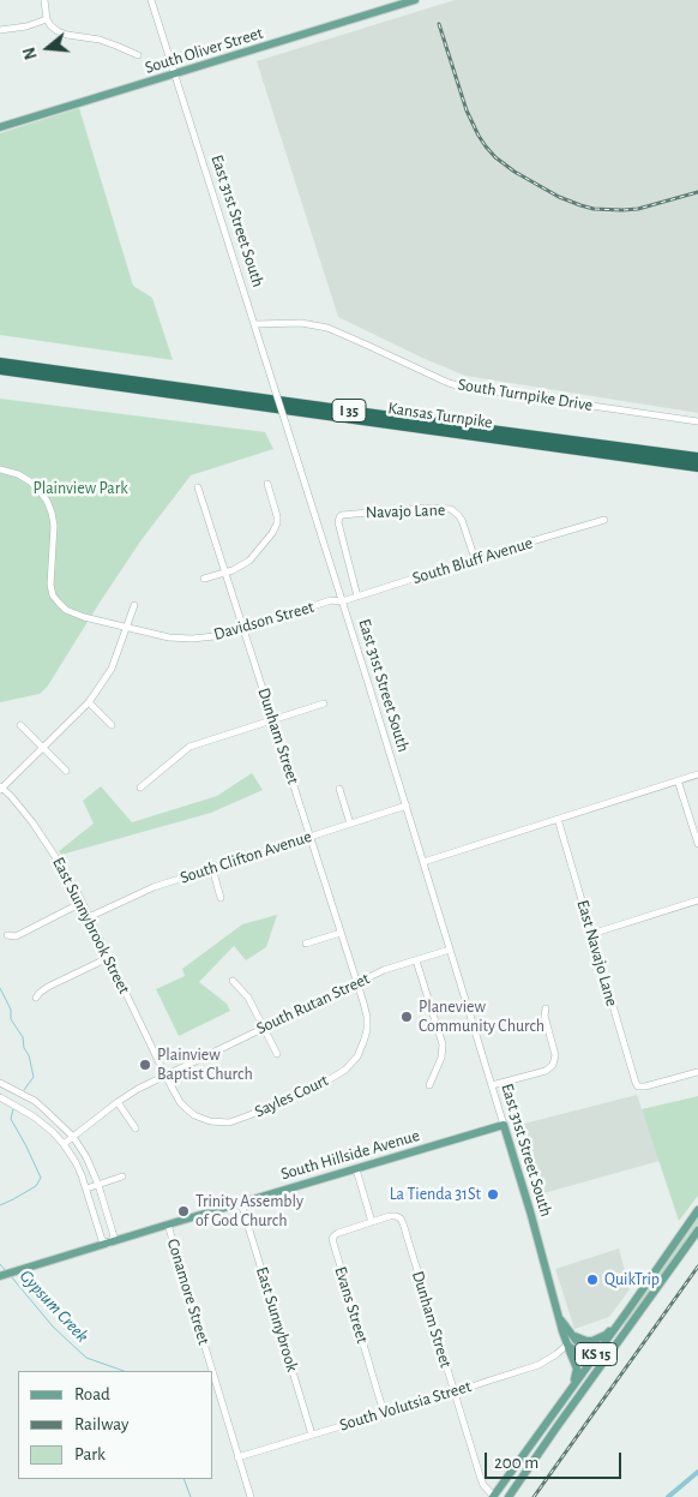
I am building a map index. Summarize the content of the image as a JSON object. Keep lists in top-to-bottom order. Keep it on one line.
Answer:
{"streets":{"highway":["I 35","Kansas Turnpike"],"main road":["South Oliver Street","East 31st Street South","South Hillside Avenue","KS 15"],"street":["South Turnpike Drive","Navajo Lane","South Bluff Avenue","Davidson Street","Dunham Street","South Clifton Avenue","East Sunnybrook Street","East Navajo Lane","South Rutan Street","Sayles Court","Conamore Street","Evans Street","East Sunnybrook","South Volutsia Street"]},"crossings":[["South Oliver Street","East 31st Street South"],["East 31st Street South","South Turnpike Drive"],["East 31st Street South","South Bluff Avenue"],["East 31st Street South","Davidson Street"],["East 31st Street South","South Clifton Avenue"],["East 31st Street South","South Rutan Street"],["East 31st Street South","South Hillside Avenue"],["East 31st Street South","KS 15"],["East 31st Street South","South Volutsia Street"],["Navajo Lane","South Bluff Avenue"],["South Bluff Avenue","Davidson Street"],["Davidson Street","Dunham Street"],["Dunham Street","South Clifton Avenue"],["Dunham Street","South Rutan Street"],["Dunham Street","Sayles Court"],["Dunham Street","Evans Street"],["Dunham Street","KS 15"],["Dunham Street","South Volutsia Street"],["South Clifton Avenue","East Sunnybrook Street"],["East Sunnybrook Street","South Rutan Street"],["East Sunnybrook Street","Sayles Court"],["South Rutan Street","Sayles Court"],["South Hillside Avenue","Conamore Street"],["South Hillside Avenue","East Sunnybrook"],["Conamore Street","South Volutsia Street"],["Evans Street","South Volutsia Street"],["East Sunnybrook","South Volutsia Street"]],"water":["Gypsum Creek"],"parks":["Plainview Park"],"places":["Planeview Community Church","Plainview Baptist Church","La Tienda 31St","Trinity Assembly of God Church","QuikTrip"],"legend":["Road","Railway","Park"],"scale_bar":"200 m","north":"left"}
